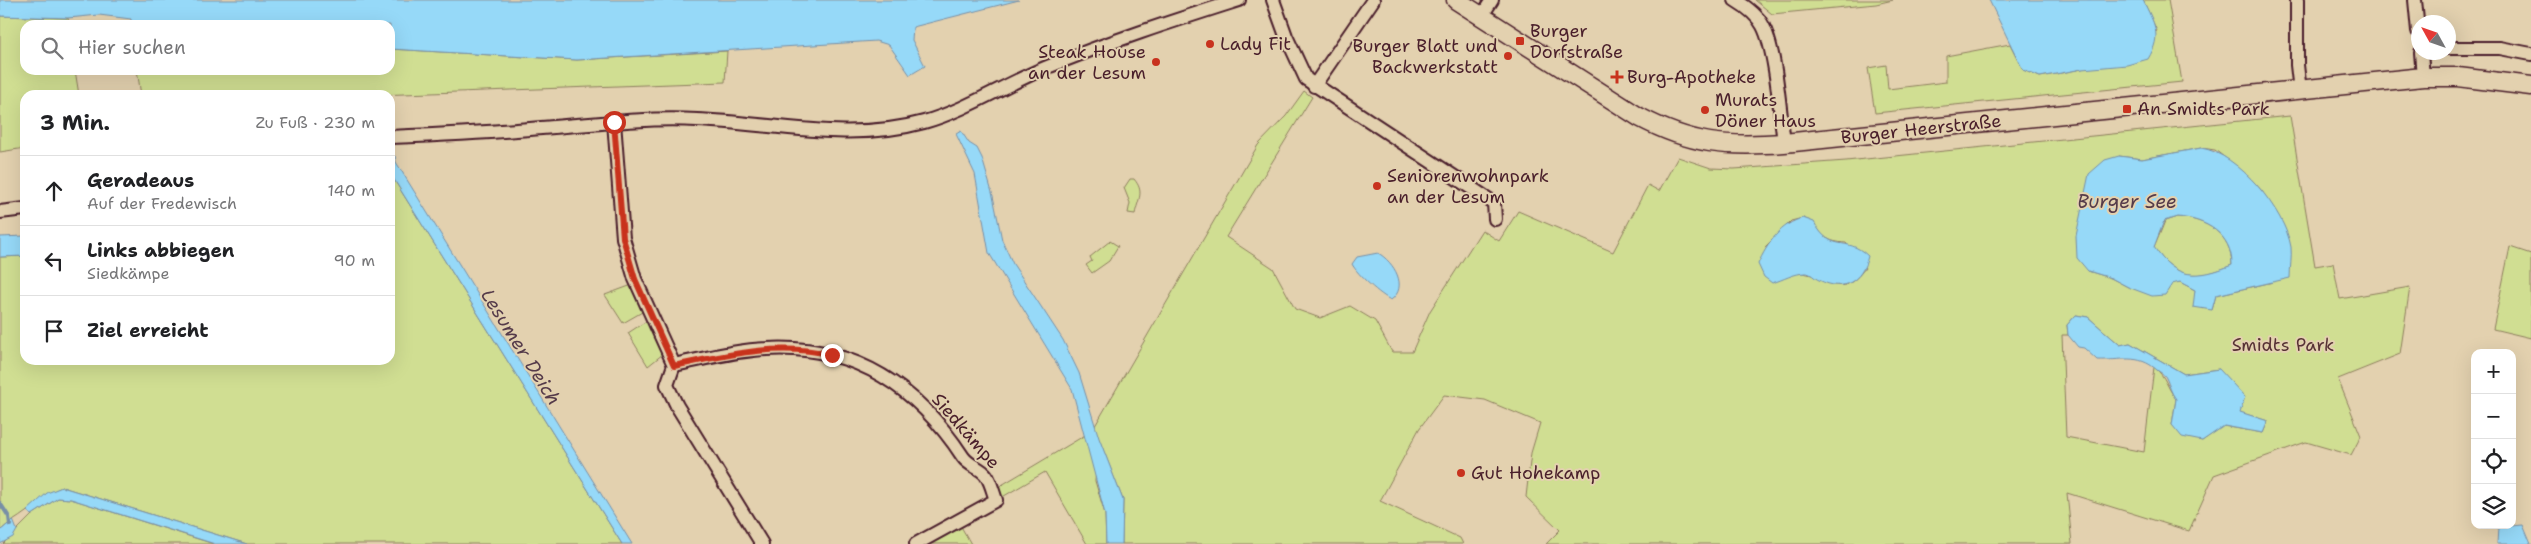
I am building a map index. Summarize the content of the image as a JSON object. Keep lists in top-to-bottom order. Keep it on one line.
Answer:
{"streets":{"main road":["Burger Heerstraße"],"street":["Siedkämpe"]},"water":["Burger See","Lesumer Deich"],"parks":["Smidts Park"],"places":{"transit":["Burger Dorfstraße","An Smidts Park"],"other":["Lady Fit","Burger Blatt und Backwerkstatt","Steak House an der Lesum","Murats Döner Haus","Seniorenwohnpark an der Lesum","Gut Hohekamp"],"health":["Burg-Apotheke"]},"north":"top left","page":{"search":"Hier suchen","heading":["3 Min.","Zu Fuß · 230 m"],"list":[["Geradeaus","Auf der Fredewisch","140 m"],["Links abbiegen","Siedkämpe","90 m"],"Ziel erreicht"],"map_buttons":["+","−"]}}
